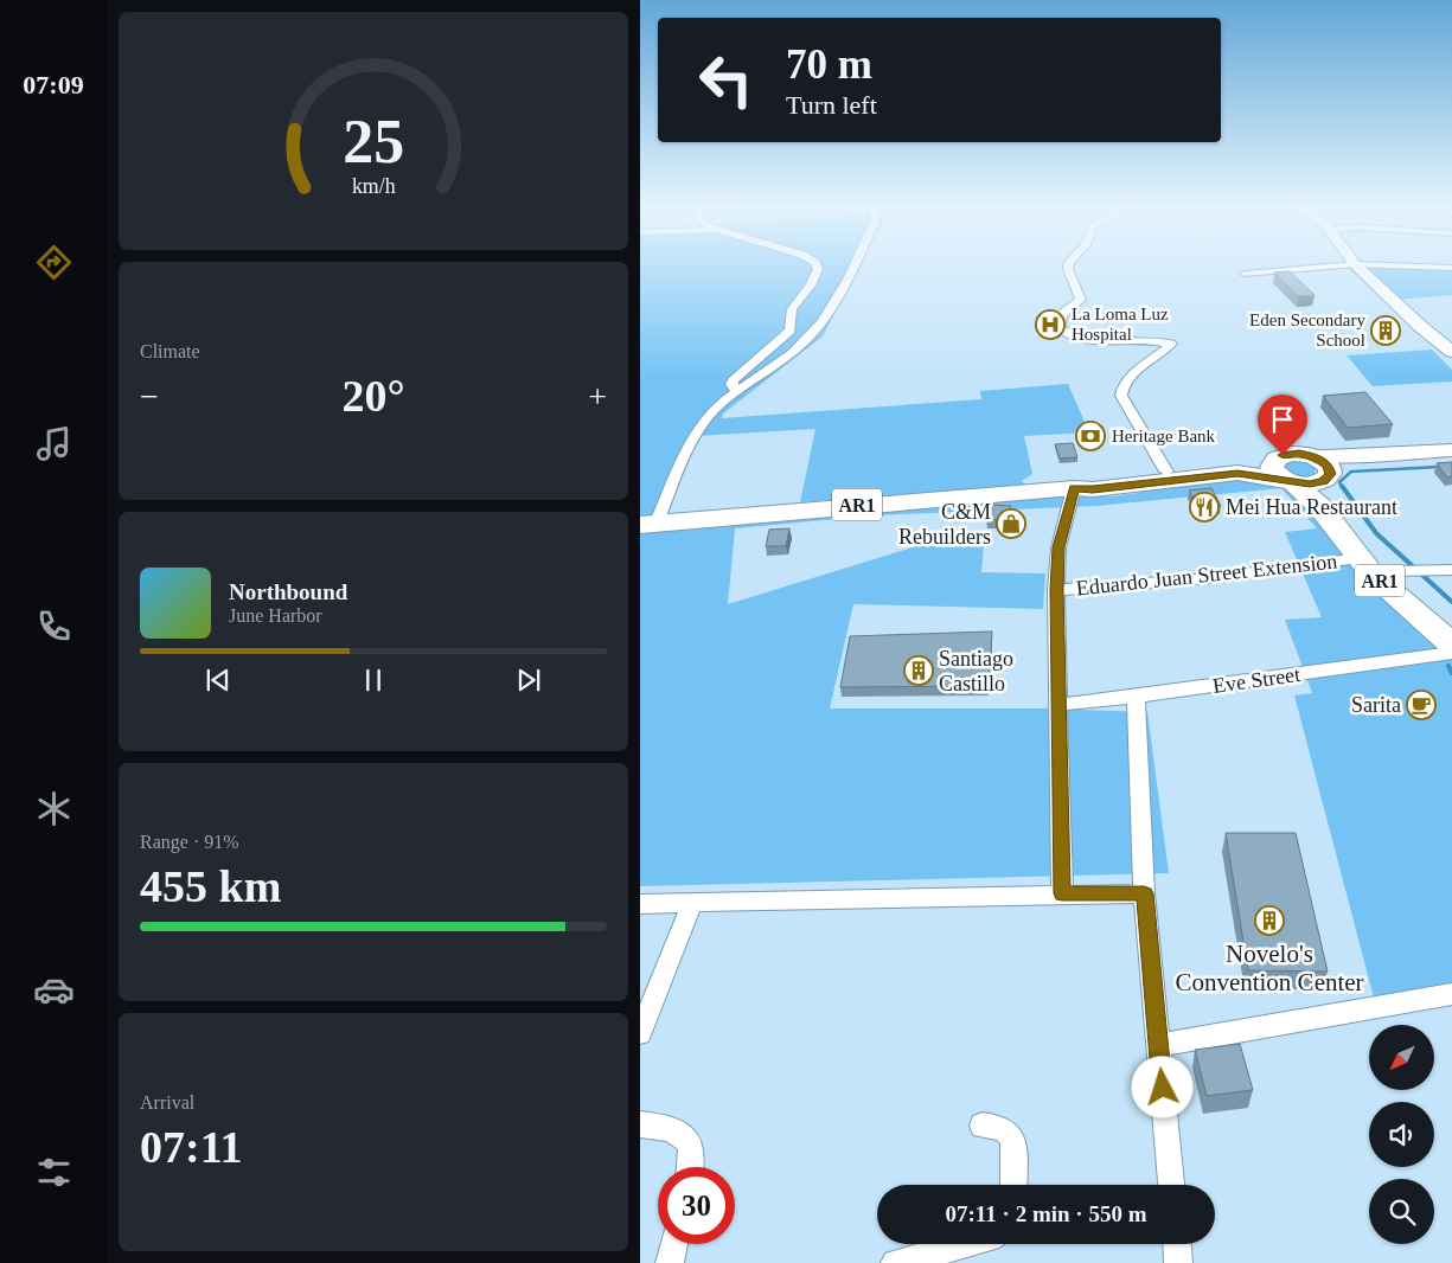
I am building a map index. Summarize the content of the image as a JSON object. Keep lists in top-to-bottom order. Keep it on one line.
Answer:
{"streets":{"highway":["AR1"],"street":["Eduardo Juan Street Extension","Eve Street"]},"crossings":[["AR1","Eduardo Juan Street Extension"]],"places":{"hospital":["La Loma Luz Hospital"],"building":["Eden Secondary School","Santiago Castillo","Novelo's Convention Center"],"bank":["Heritage Bank"],"restaurant":["Mei Hua Restaurant"],"shop":["C&M Rebuilders"],"cafe":["Sarita"]},"north":"bottom left","page":{"tabs":"07:09","turn":["70 m","Turn left"],"tile":["Climate",["Range · 91%","455 km"],["Arrival","07:11"]],"heat":["−","20°","+"],"song":["Northbound","June Harbor"],"limit":"30","trip":"07:11 · 2 min · 550 m","gauge":["25","km/h"]}}
